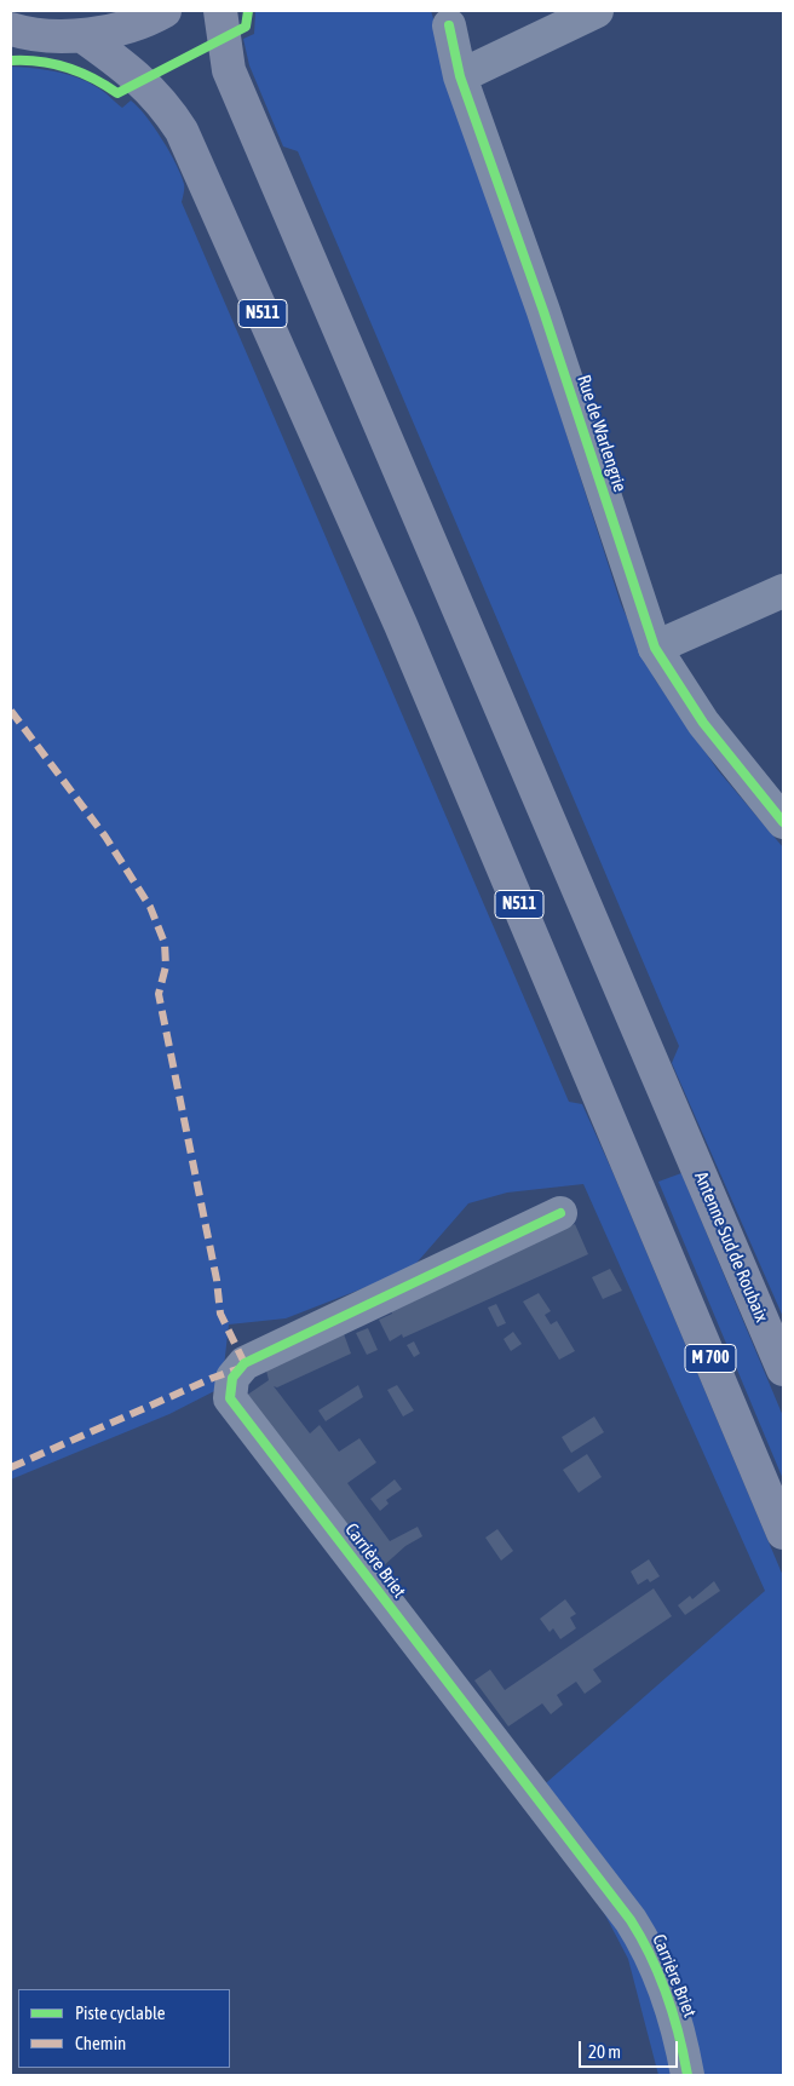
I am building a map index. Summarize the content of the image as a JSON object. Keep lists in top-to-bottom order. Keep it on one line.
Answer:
{"streets":{"highway":["N511","Antenne Sud de Roubaix","M 700"],"street":["Rue de Warlengrie","Carrière Briet"]},"crossings":[["N511","M 700"]],"legend":["Piste cyclable","Chemin"],"scale_bar":"20 m"}
